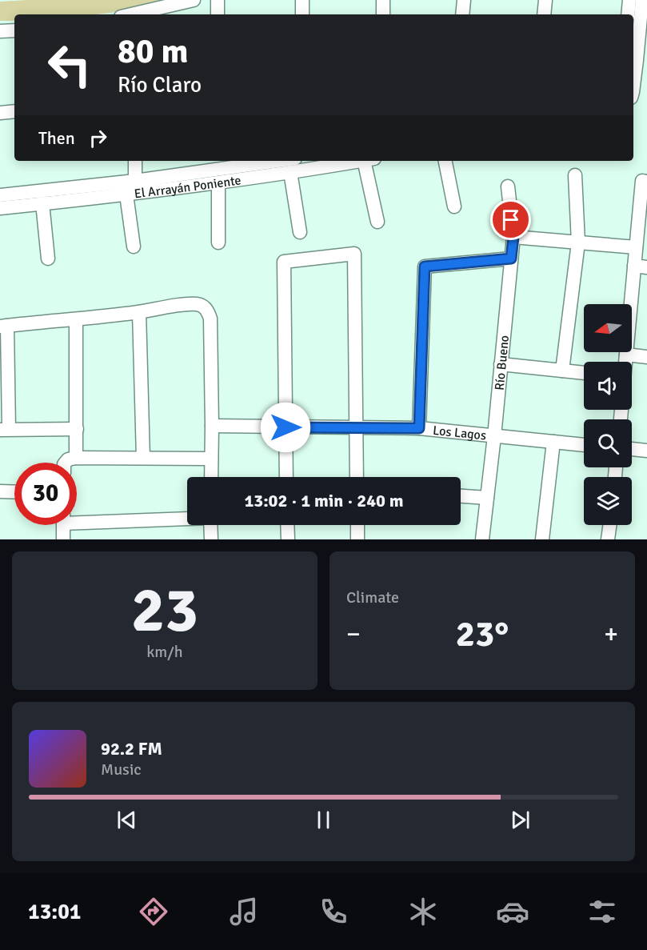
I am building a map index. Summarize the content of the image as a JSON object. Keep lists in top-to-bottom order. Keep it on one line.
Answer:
{"streets":{"street":["El Arrayán Poniente","Río Bueno","Los Lagos"]},"crossings":[["Río Bueno","Los Lagos"]],"north":"left","page":{"turn":["80 m","Río Claro"],"then":"Then","limit":"30","trip":"13:02 · 1 min · 240 m","tile":[["23","km/h"],"Climate"],"heat":["−","23°","+"],"song":["92.2 FM","Music"],"tabs":"13:01"}}
